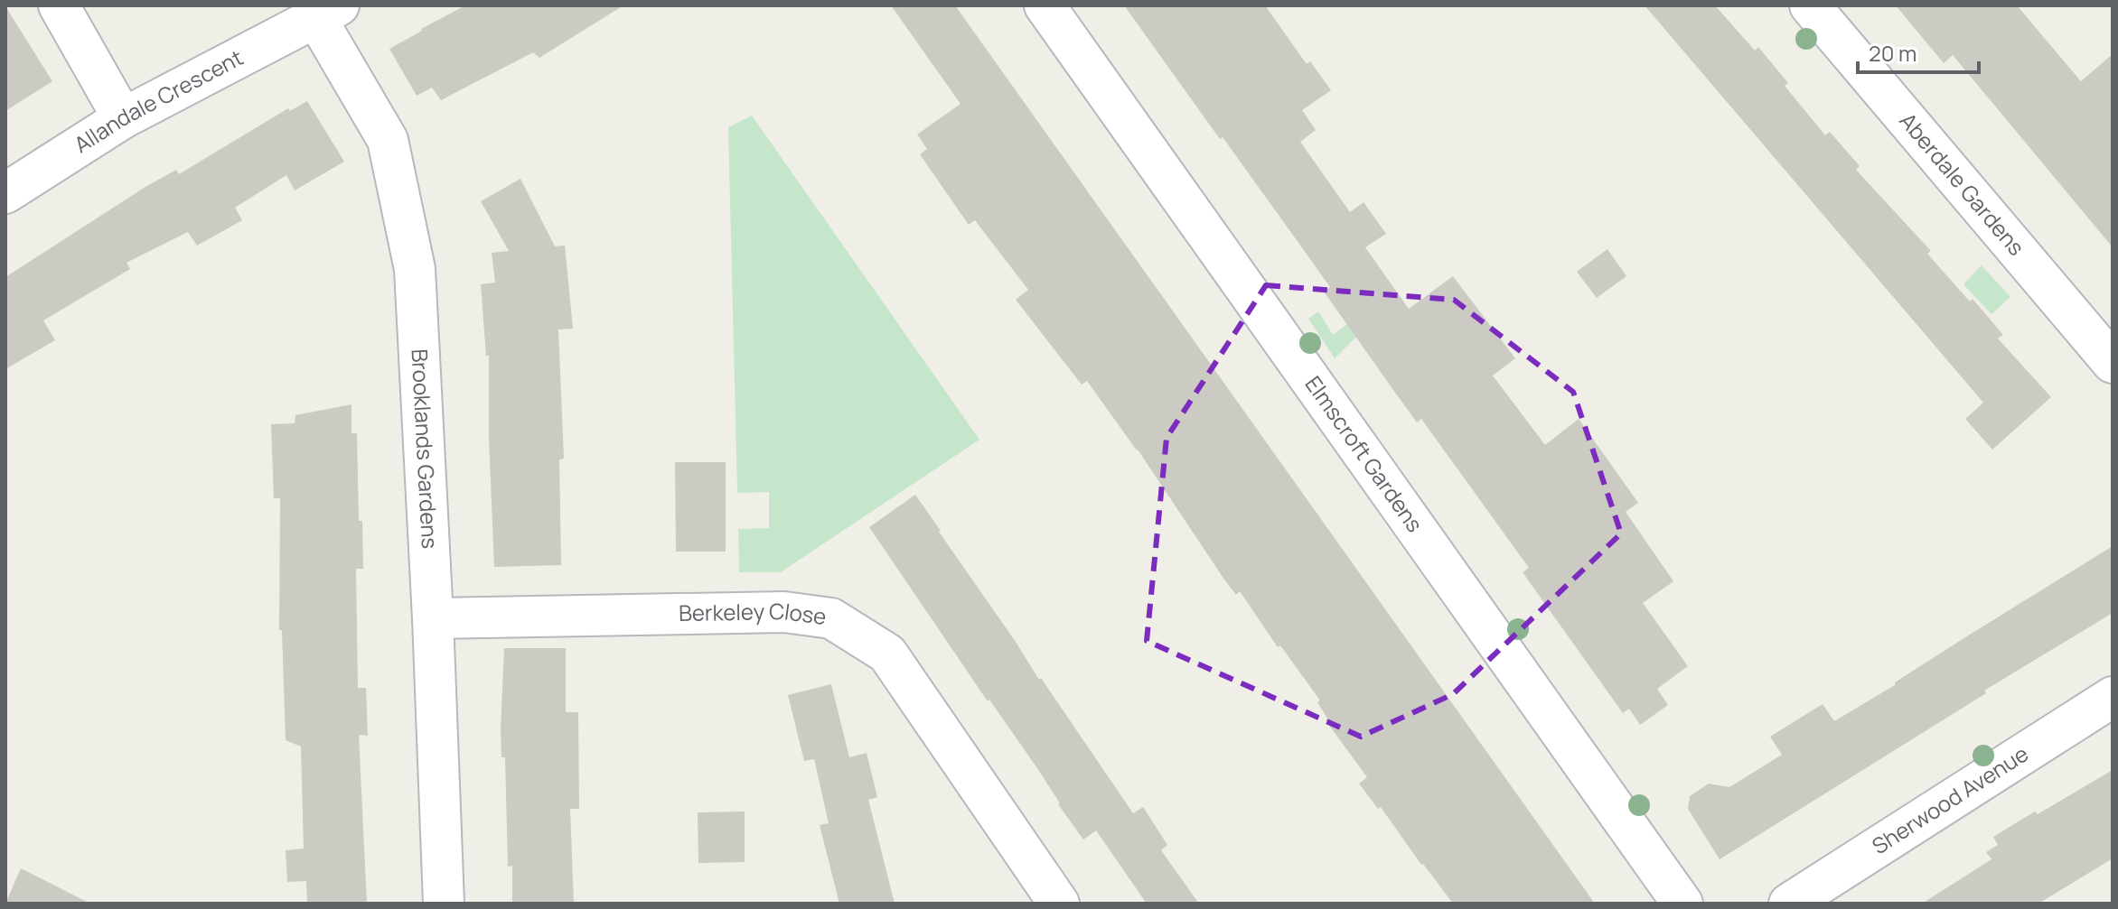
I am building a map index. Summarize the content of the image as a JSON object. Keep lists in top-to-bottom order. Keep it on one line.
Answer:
{"streets":{"street":["Allandale Crescent","Aberdale Gardens","Brooklands Gardens","Elmscroft Gardens","Berkeley Close","Sherwood Avenue"]},"crossings":[["Allandale Crescent","Brooklands Gardens"],["Brooklands Gardens","Berkeley Close"]],"scale_bar":"20 m"}
